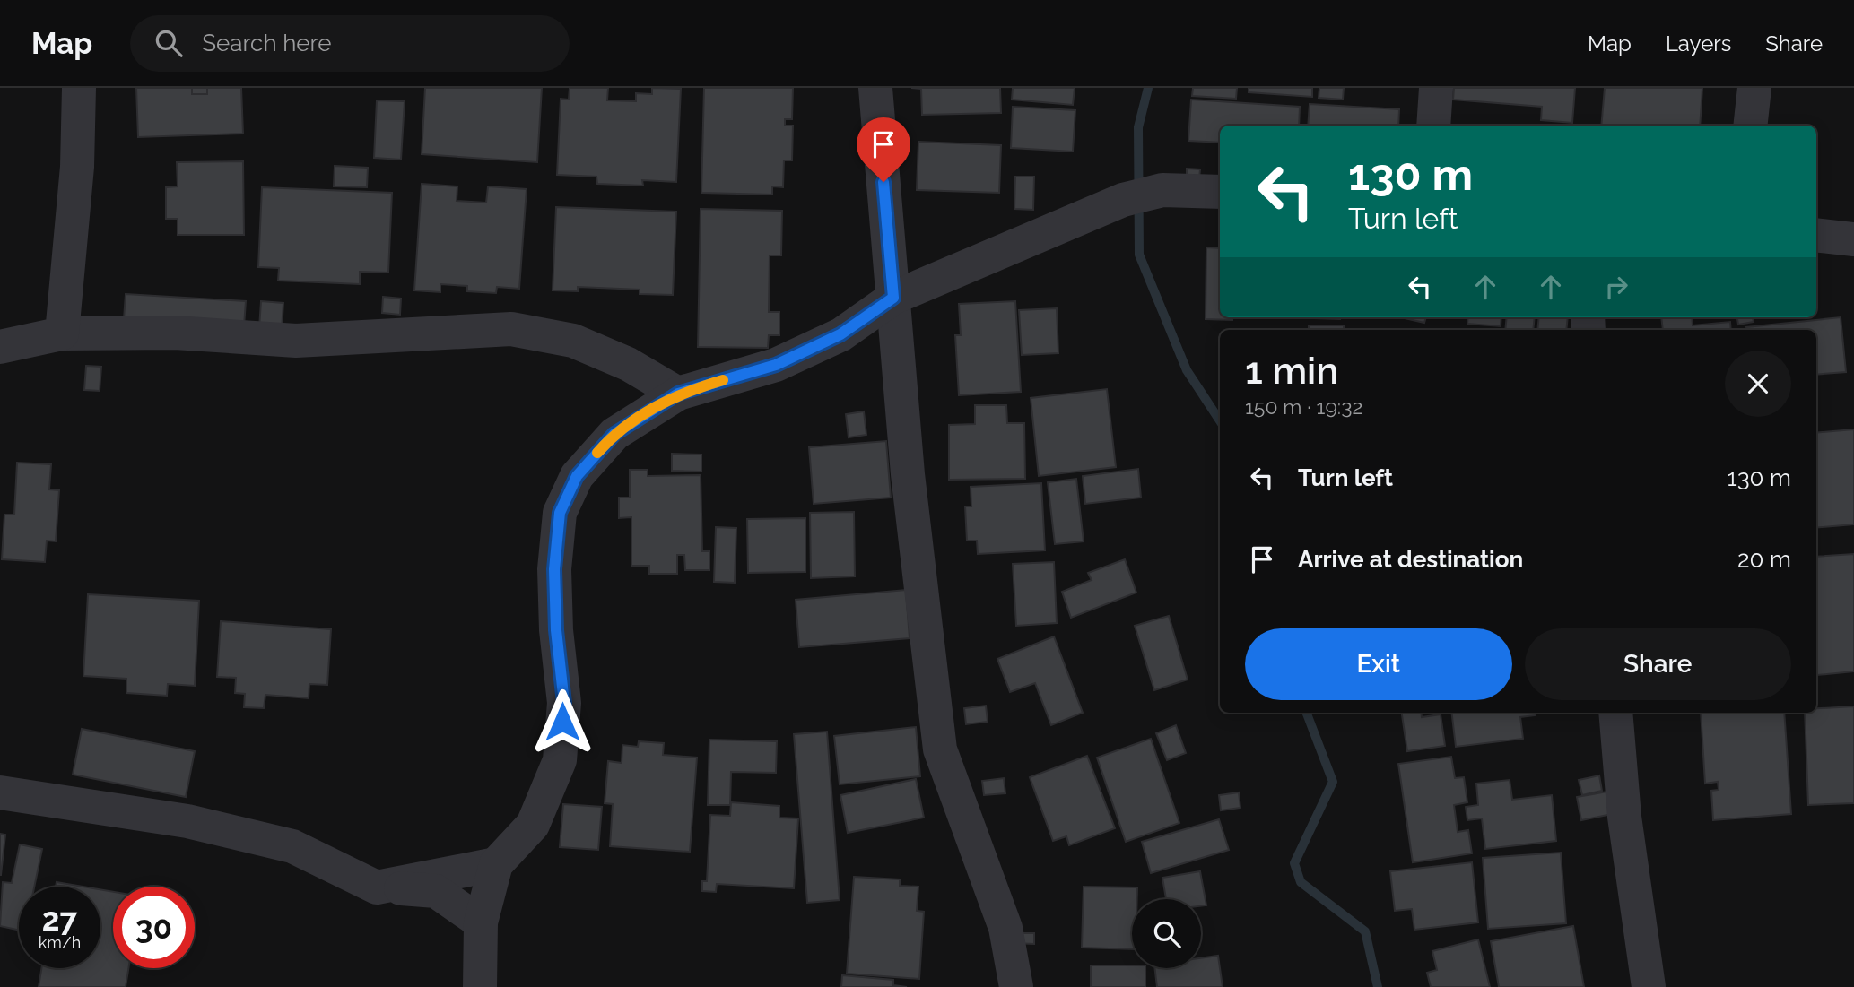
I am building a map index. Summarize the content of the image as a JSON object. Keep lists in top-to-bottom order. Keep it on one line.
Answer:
{"page":{"header":"Map","search":"Search here","nav":["Map","Layers","Share"],"turn":["130 m","Turn left"],"heading":["1 min","150 m · 19:32"],"list":[{"name":"Turn left","value":"130 m"},{"name":"Arrive at destination","value":"20 m"}],"buttons":["Exit","Share"],"speed":"27 km/h","limit":"30"}}
